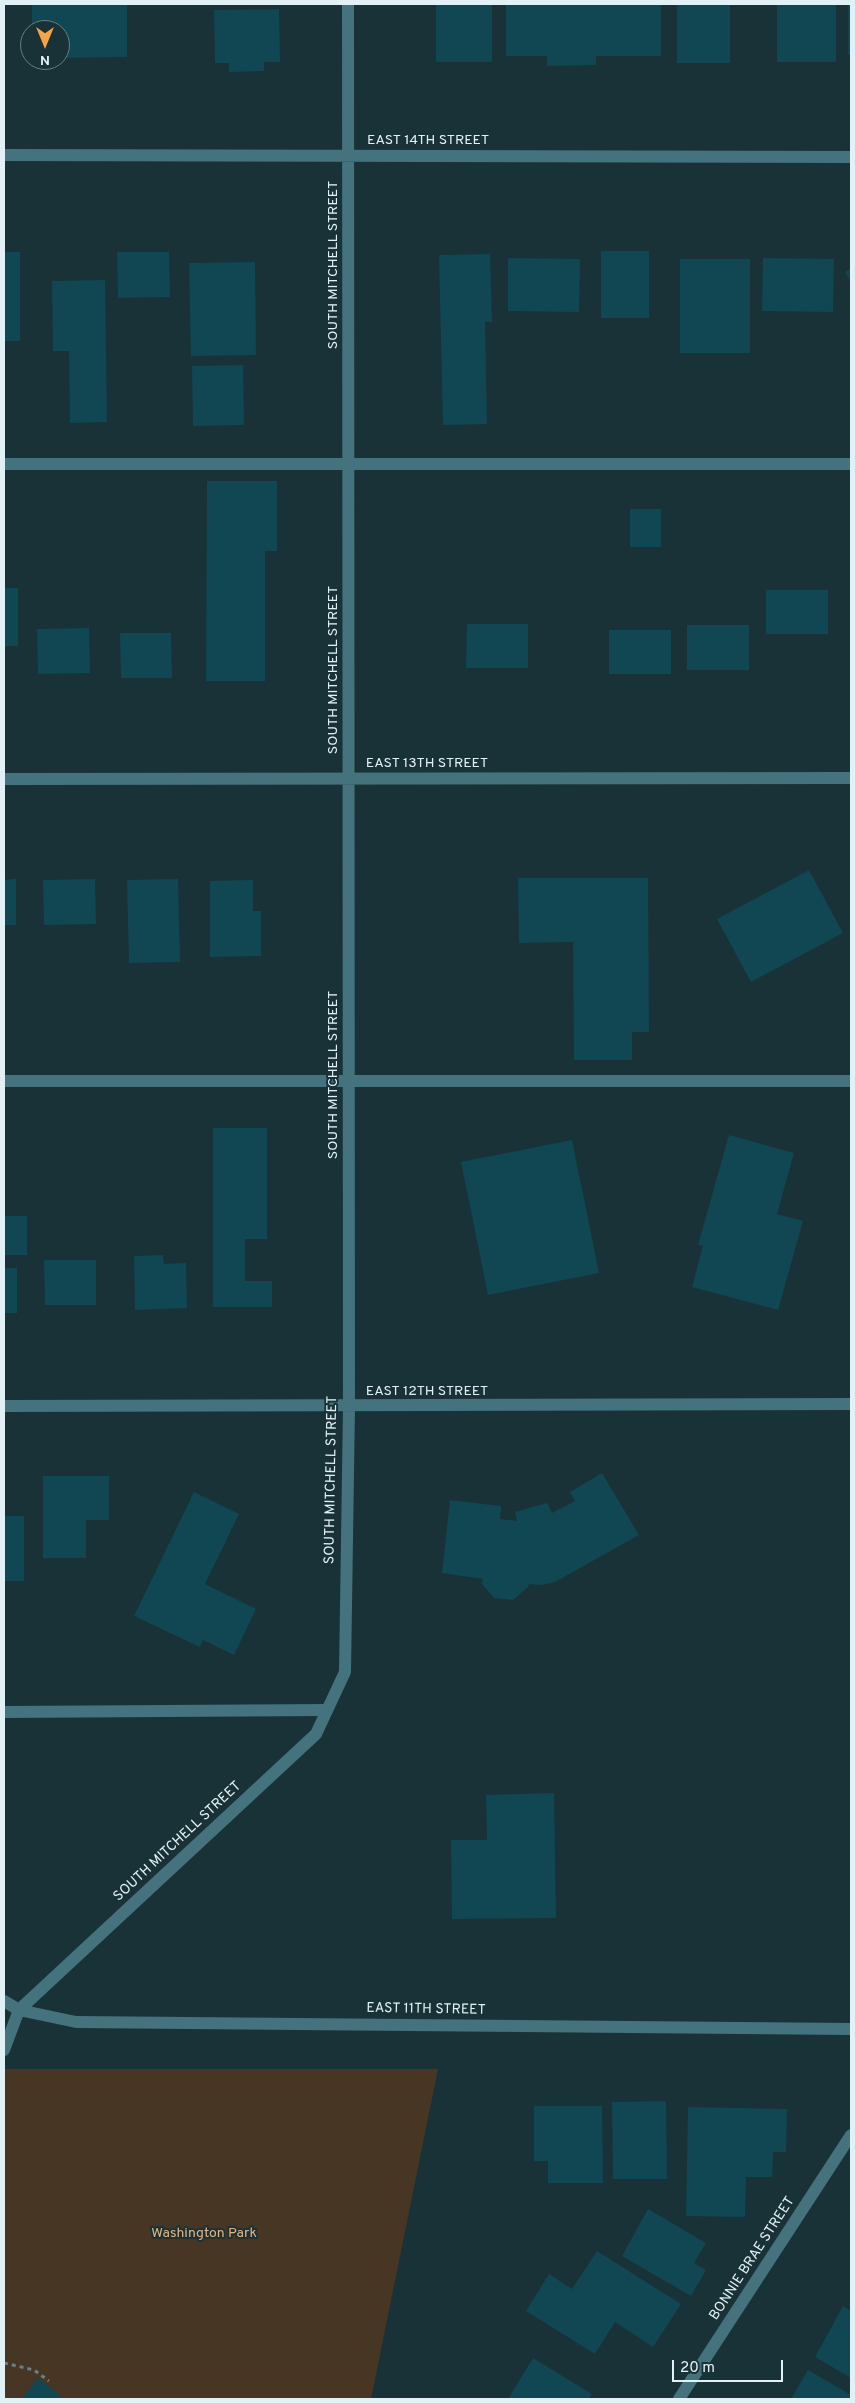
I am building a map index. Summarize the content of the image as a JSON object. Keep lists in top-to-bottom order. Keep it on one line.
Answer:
{"streets":{"street":["EAST 14TH STREET","SOUTH MITCHELL STREET","EAST 13TH STREET","EAST 12TH STREET","EAST 11TH STREET","BONNIE BRAE STREET"]},"crossings":[["EAST 14TH STREET","SOUTH MITCHELL STREET"],["SOUTH MITCHELL STREET","EAST 13TH STREET"],["SOUTH MITCHELL STREET","EAST 12TH STREET"],["SOUTH MITCHELL STREET","EAST 11TH STREET"]],"parks":["Washington Park"],"scale_bar":"20 m","north":"bottom"}
